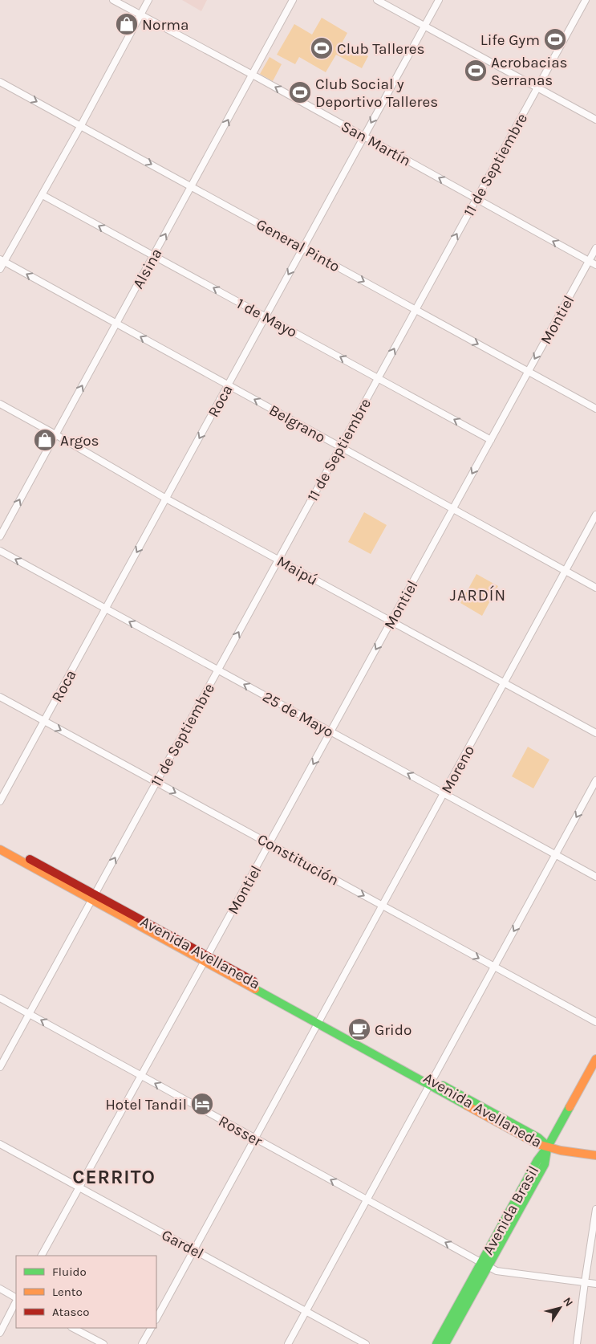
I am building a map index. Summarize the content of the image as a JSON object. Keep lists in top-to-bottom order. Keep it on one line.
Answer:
{"streets":{"main road":["Avenida Avellaneda","Avenida Brasil"],"street":["San Martín","11 de Septiembre","General Pinto","Alsina","1 de Mayo","Montiel","Roca","Belgrano","Maipú","25 de Mayo","Moreno","Constitución","Rosser","Gardel"]},"crossings":[["San Martín","11 de Septiembre"],["San Martín","Alsina"],["San Martín","Montiel"],["San Martín","Roca"],["11 de Septiembre","General Pinto"],["11 de Septiembre","1 de Mayo"],["11 de Septiembre","Belgrano"],["11 de Septiembre","Maipú"],["11 de Septiembre","25 de Mayo"],["11 de Septiembre","Constitución"],["11 de Septiembre","Avenida Avellaneda"],["11 de Septiembre","Rosser"],["General Pinto","Alsina"],["General Pinto","Montiel"],["General Pinto","Roca"],["Alsina","1 de Mayo"],["Alsina","Belgrano"],["Alsina","Maipú"],["1 de Mayo","Montiel"],["1 de Mayo","Roca"],["Montiel","Belgrano"],["Montiel","Maipú"],["Montiel","25 de Mayo"],["Montiel","Constitución"],["Montiel","Avenida Avellaneda"],["Montiel","Rosser"],["Montiel","Gardel"],["Roca","Belgrano"],["Roca","Maipú"],["Roca","25 de Mayo"],["Roca","Constitución"],["Belgrano","Moreno"],["Maipú","Moreno"],["25 de Mayo","Moreno"],["Moreno","Constitución"],["Moreno","Avenida Avellaneda"],["Moreno","Rosser"],["Moreno","Gardel"],["Avenida Avellaneda","Avenida Brasil"],["Rosser","Avenida Brasil"]],"one_way":["San Martín","11 de Septiembre","General Pinto","Alsina","1 de Mayo","Montiel","Roca","Belgrano","25 de Mayo","Constitución","Rosser"],"districts":["JARDÍN","CERRITO"],"places":{"shop":["Norma","Argos"],"sports":["Life Gym","Club Talleres","Acrobacias Serranas","Club Social y Deportivo Talleres"],"cafe":["Grido"],"hotel":["Hotel Tandil"]},"legend":["Fluido","Lento","Atasco"],"north":"top right"}
